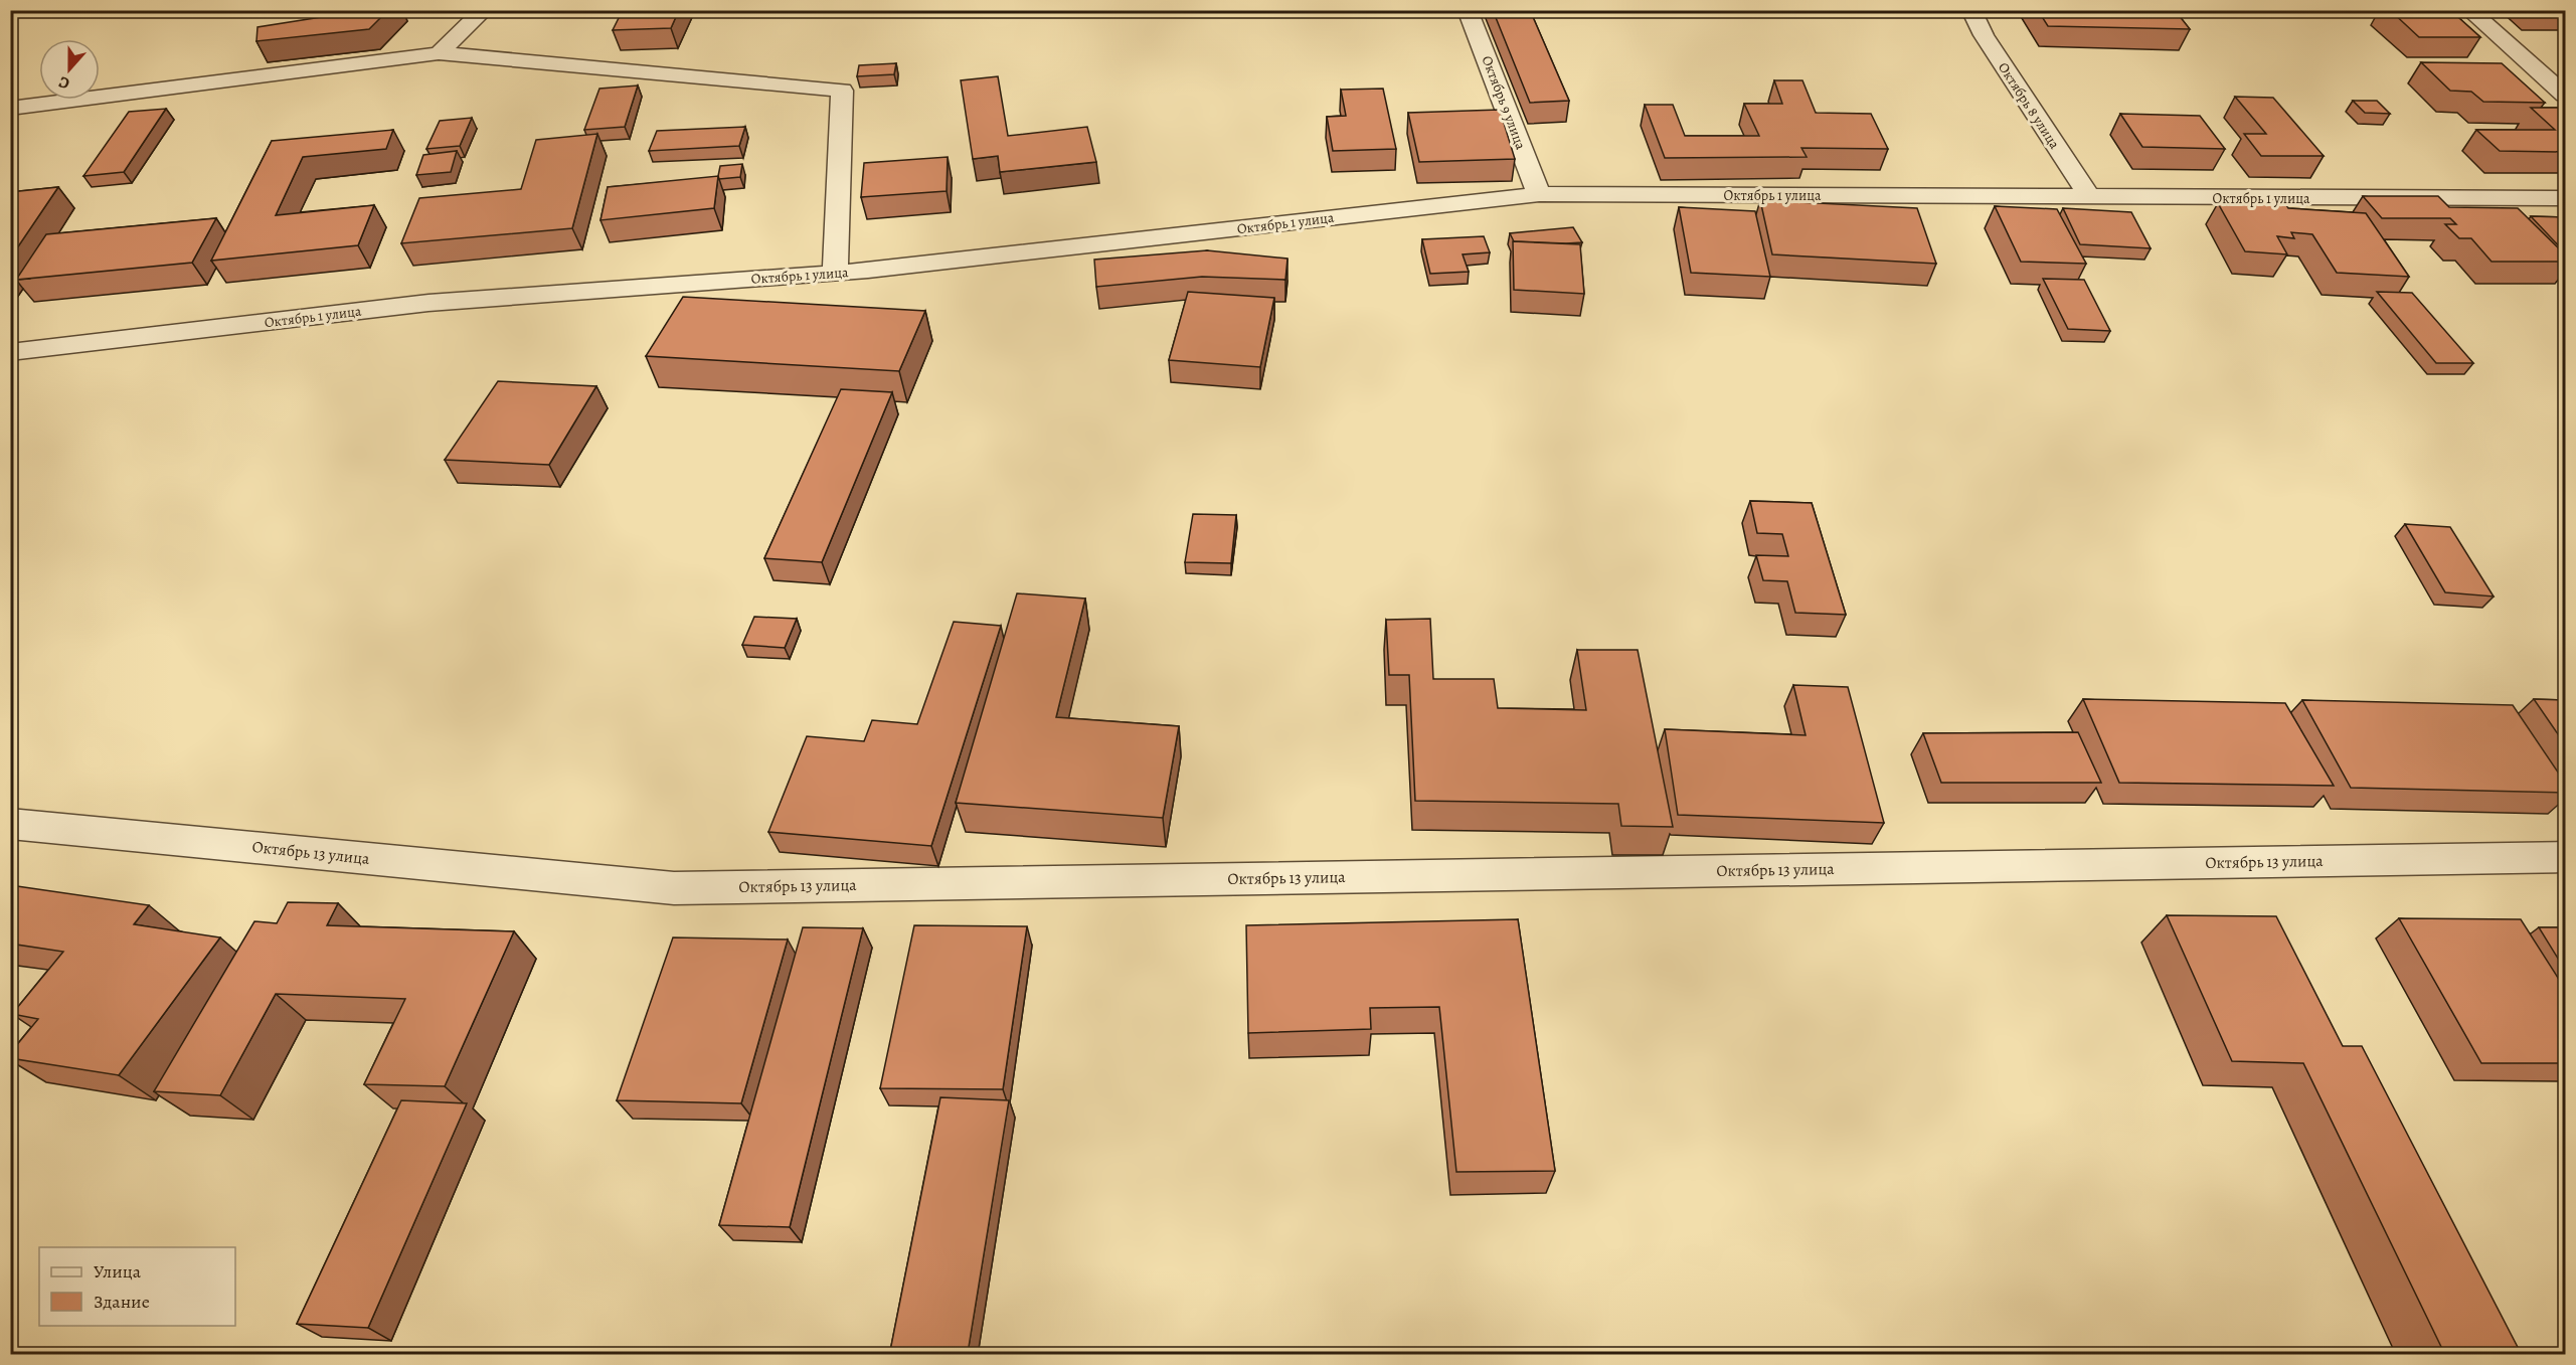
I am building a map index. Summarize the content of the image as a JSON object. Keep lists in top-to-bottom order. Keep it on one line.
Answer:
{"streets":{"street":["Октябрь 9 улица","Октябрь 8 улица","Октябрь 1 улица","Октябрь 13 улица"]},"crossings":[["Октябрь 9 улица","Октябрь 1 улица"],["Октябрь 8 улица","Октябрь 1 улица"]],"legend":["Улица","Здание"],"north":"bottom"}
